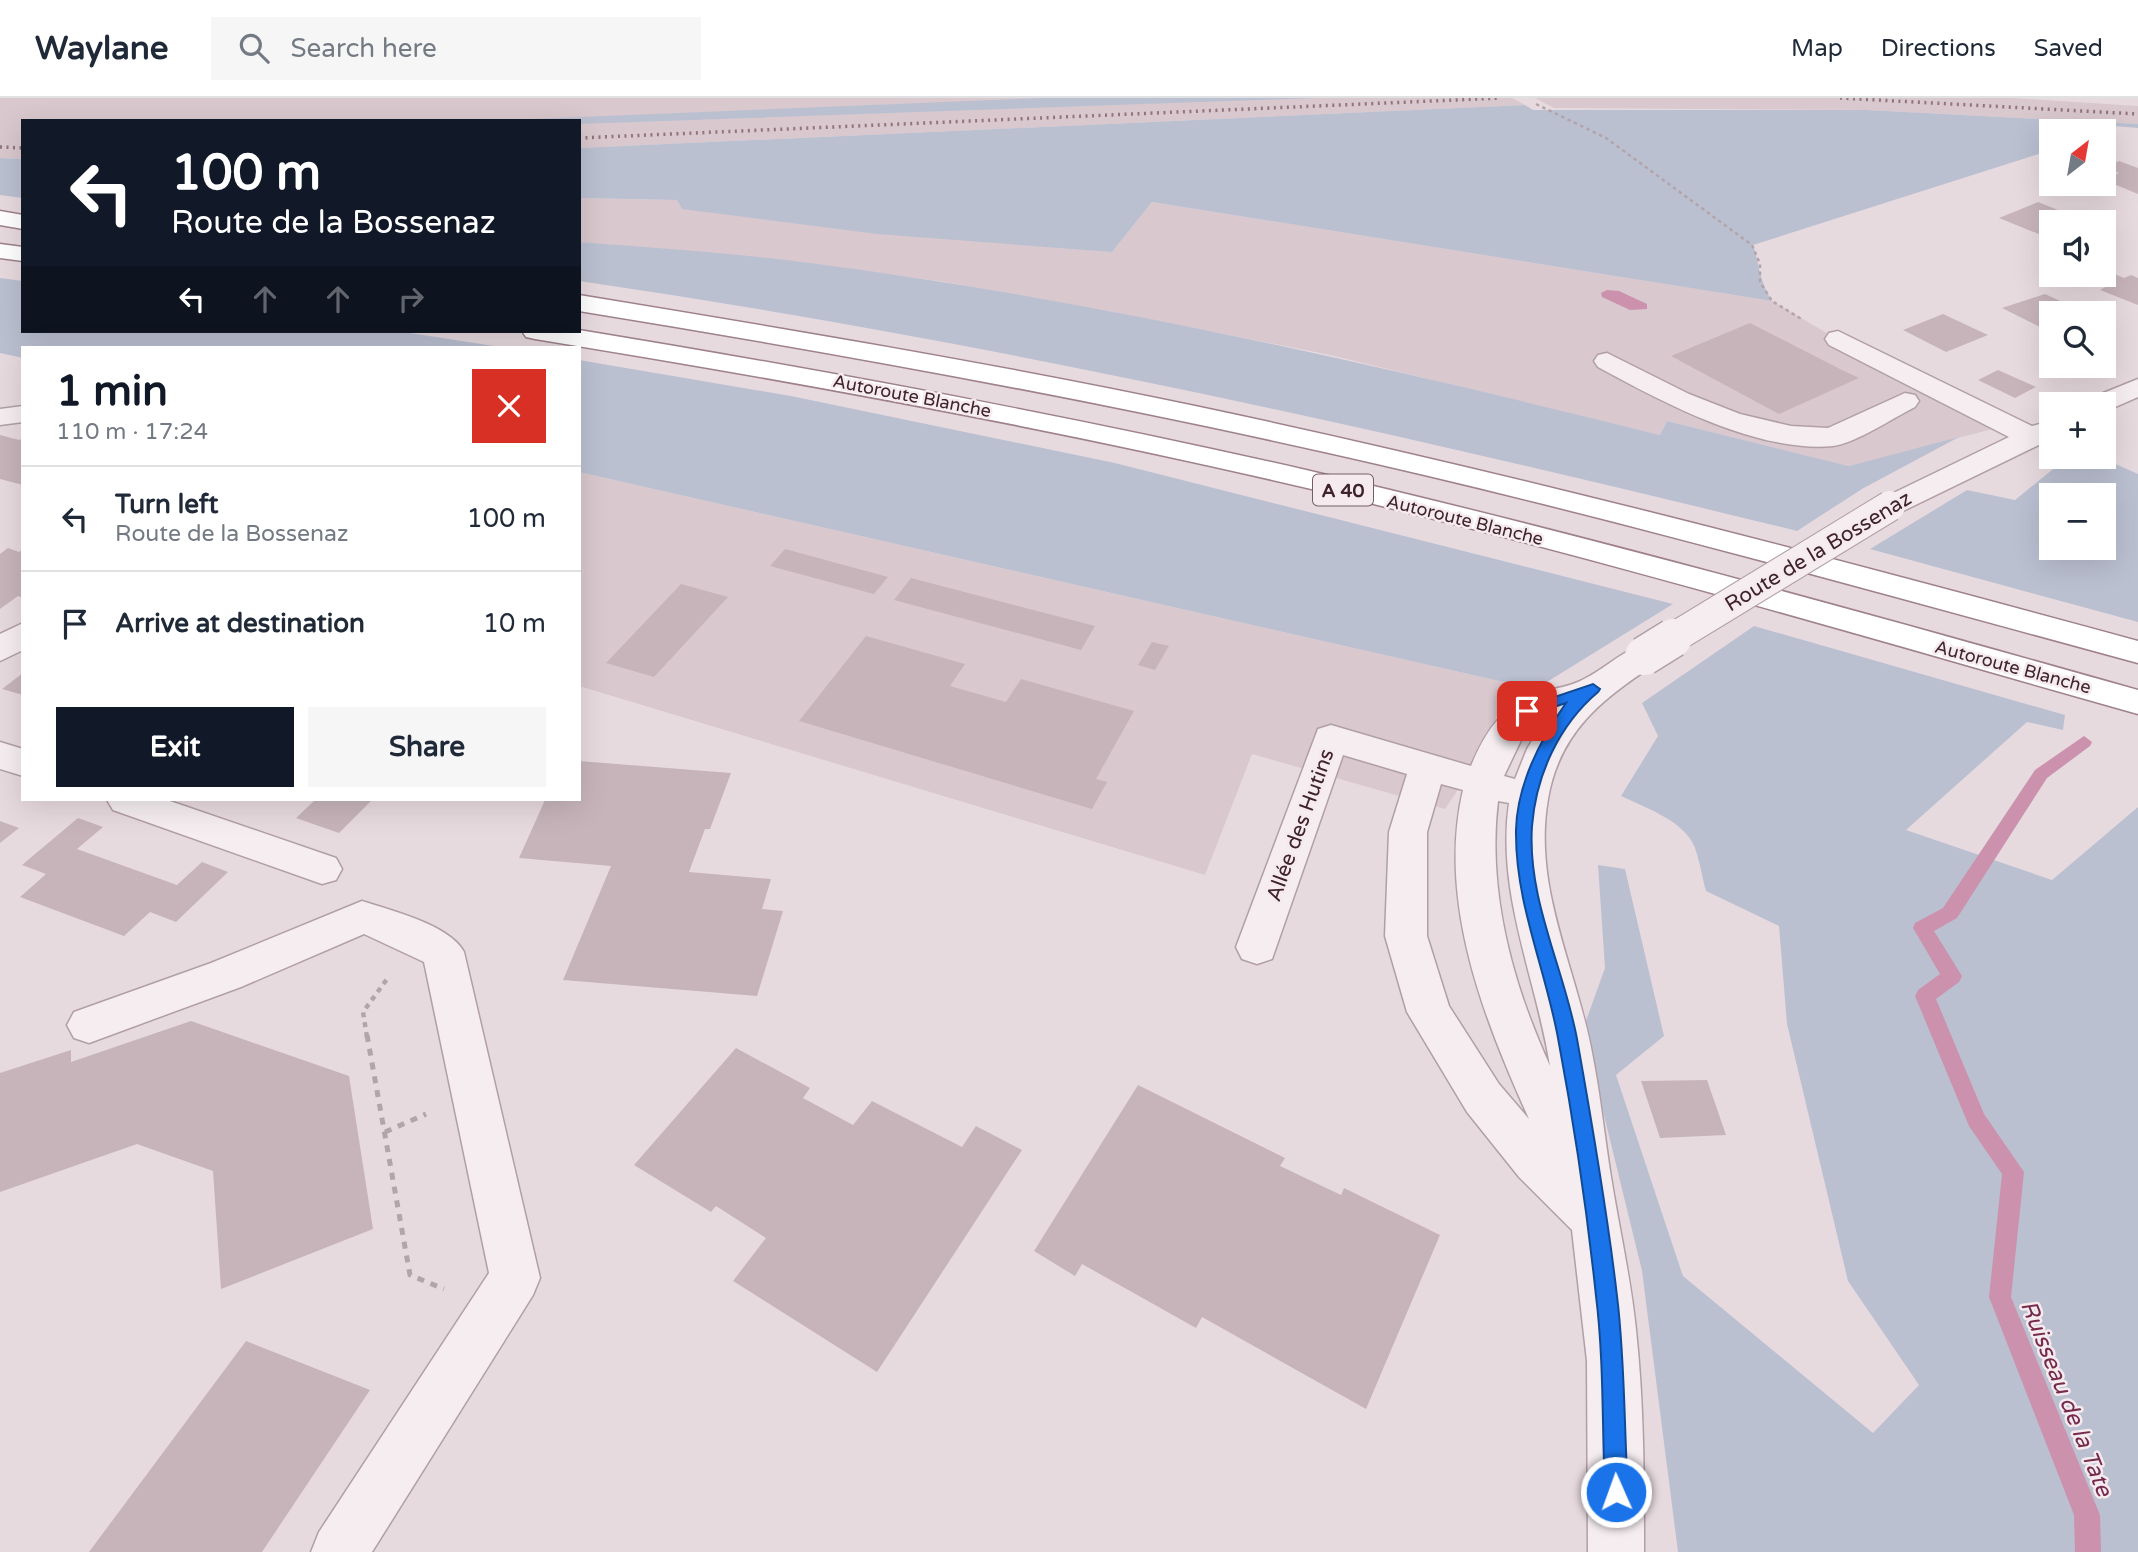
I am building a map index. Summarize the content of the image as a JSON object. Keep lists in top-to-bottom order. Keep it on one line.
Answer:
{"streets":{"highway":["Autoroute Blanche","A 40"],"street":["Route de la Bossenaz","Allée des Hutins"]},"crossings":[["Route de la Bossenaz","Allée des Hutins"]],"water":["Ruisseau de la Tate"],"north":"top right","page":{"header":"Waylane","search":"Search here","nav":["Map","Directions","Saved"],"map_buttons":["+","−"],"turn":["100 m","Route de la Bossenaz"],"heading":["1 min","110 m · 17:24"],"list":[{"name":"Turn left","note":"Route de la Bossenaz","value":"100 m"},{"name":"Arrive at destination","value":"10 m"}],"buttons":["Exit","Share"]}}
